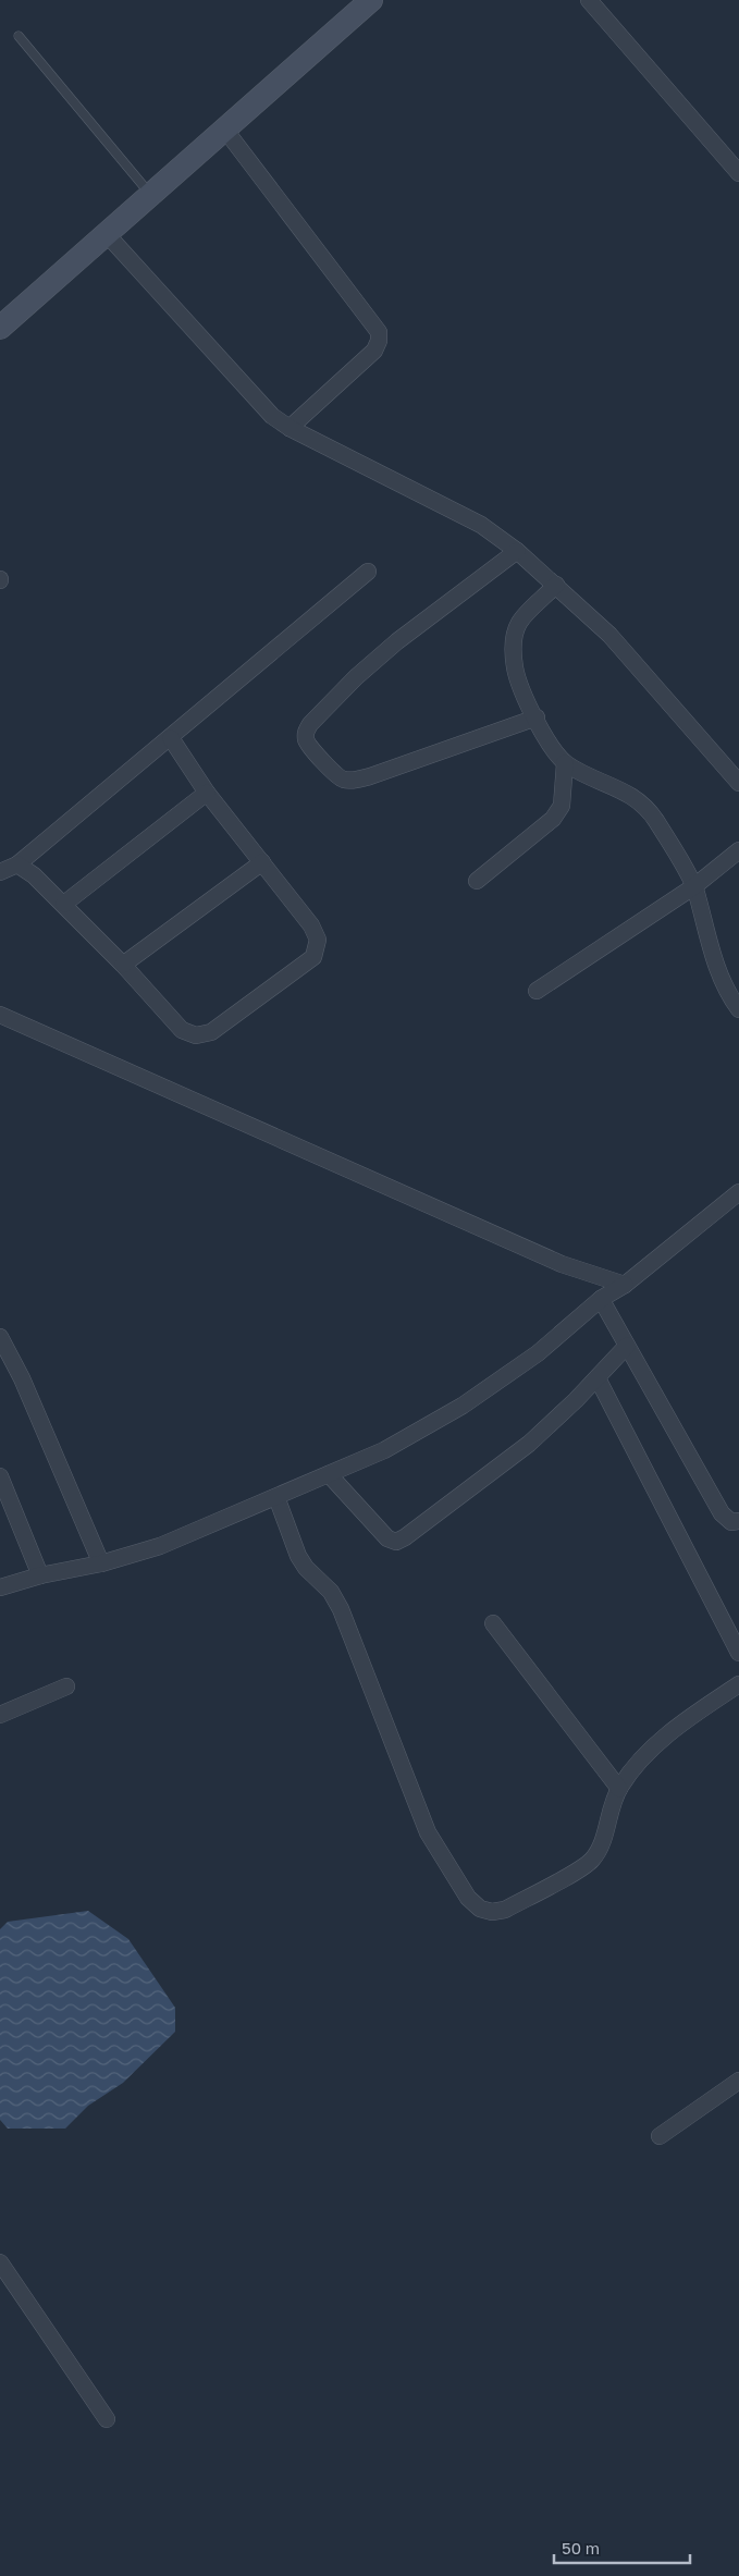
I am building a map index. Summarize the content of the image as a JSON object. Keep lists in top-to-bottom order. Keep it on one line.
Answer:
{"scale_bar":"50 m"}
